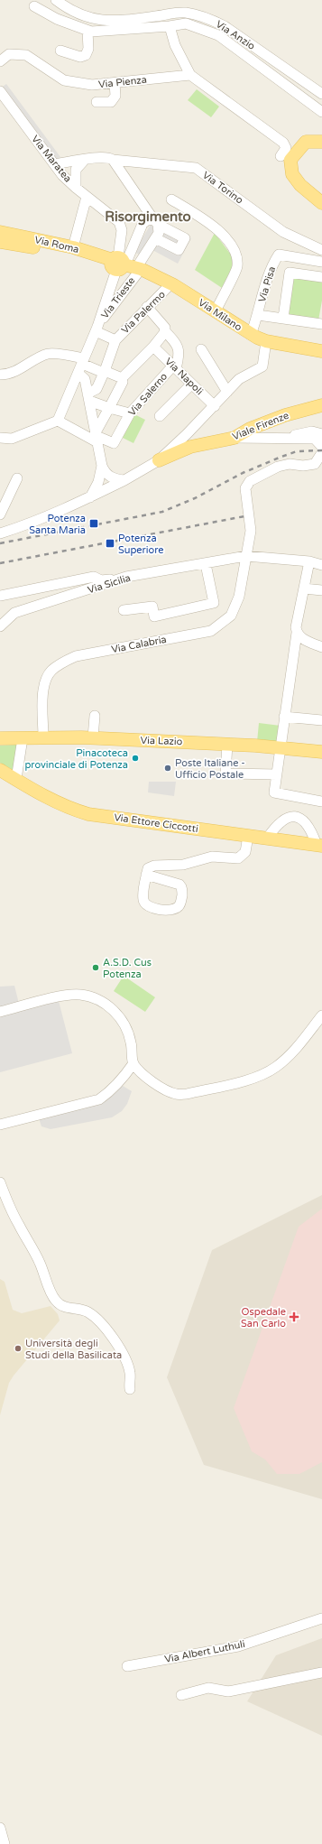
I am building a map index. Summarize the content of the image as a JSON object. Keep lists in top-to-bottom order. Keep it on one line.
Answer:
{"streets":{"main road":["Via Roma","Via Milano","Viale Firenze","Via Lazio","Via Ettore Ciccotti"],"street":["Via Anzio","Via Pienza","Via Maratea","Via Torino","Via Pisa","Via Trieste","Via Palermo","Via Napoli","Via Salerno","Via Sicilia","Via Calabria","Via Albert Luthuli"]},"crossings":[["Via Maratea","Via Torino"],["Via Maratea","Via Roma"],["Via Maratea","Via Trieste"],["Via Maratea","Via Milano"],["Via Roma","Via Trieste"],["Via Roma","Via Milano"],["Via Pisa","Via Milano"],["Via Trieste","Via Palermo"],["Via Trieste","Via Milano"],["Via Palermo","Via Milano"],["Via Napoli","Via Salerno"],["Via Sicilia","Via Calabria"],["Via Calabria","Via Lazio"]],"districts":["Risorgimento"],"places":{"transit":["Potenza Santa Maria","Potenza Superiore"],"other":["Pinacoteca provinciale di Potenza","Poste Italiane - Ufficio Postale","A.S.D. Cus Potenza","Università degli Studi della Basilicata"],"health":["Ospedale San Carlo"]}}
